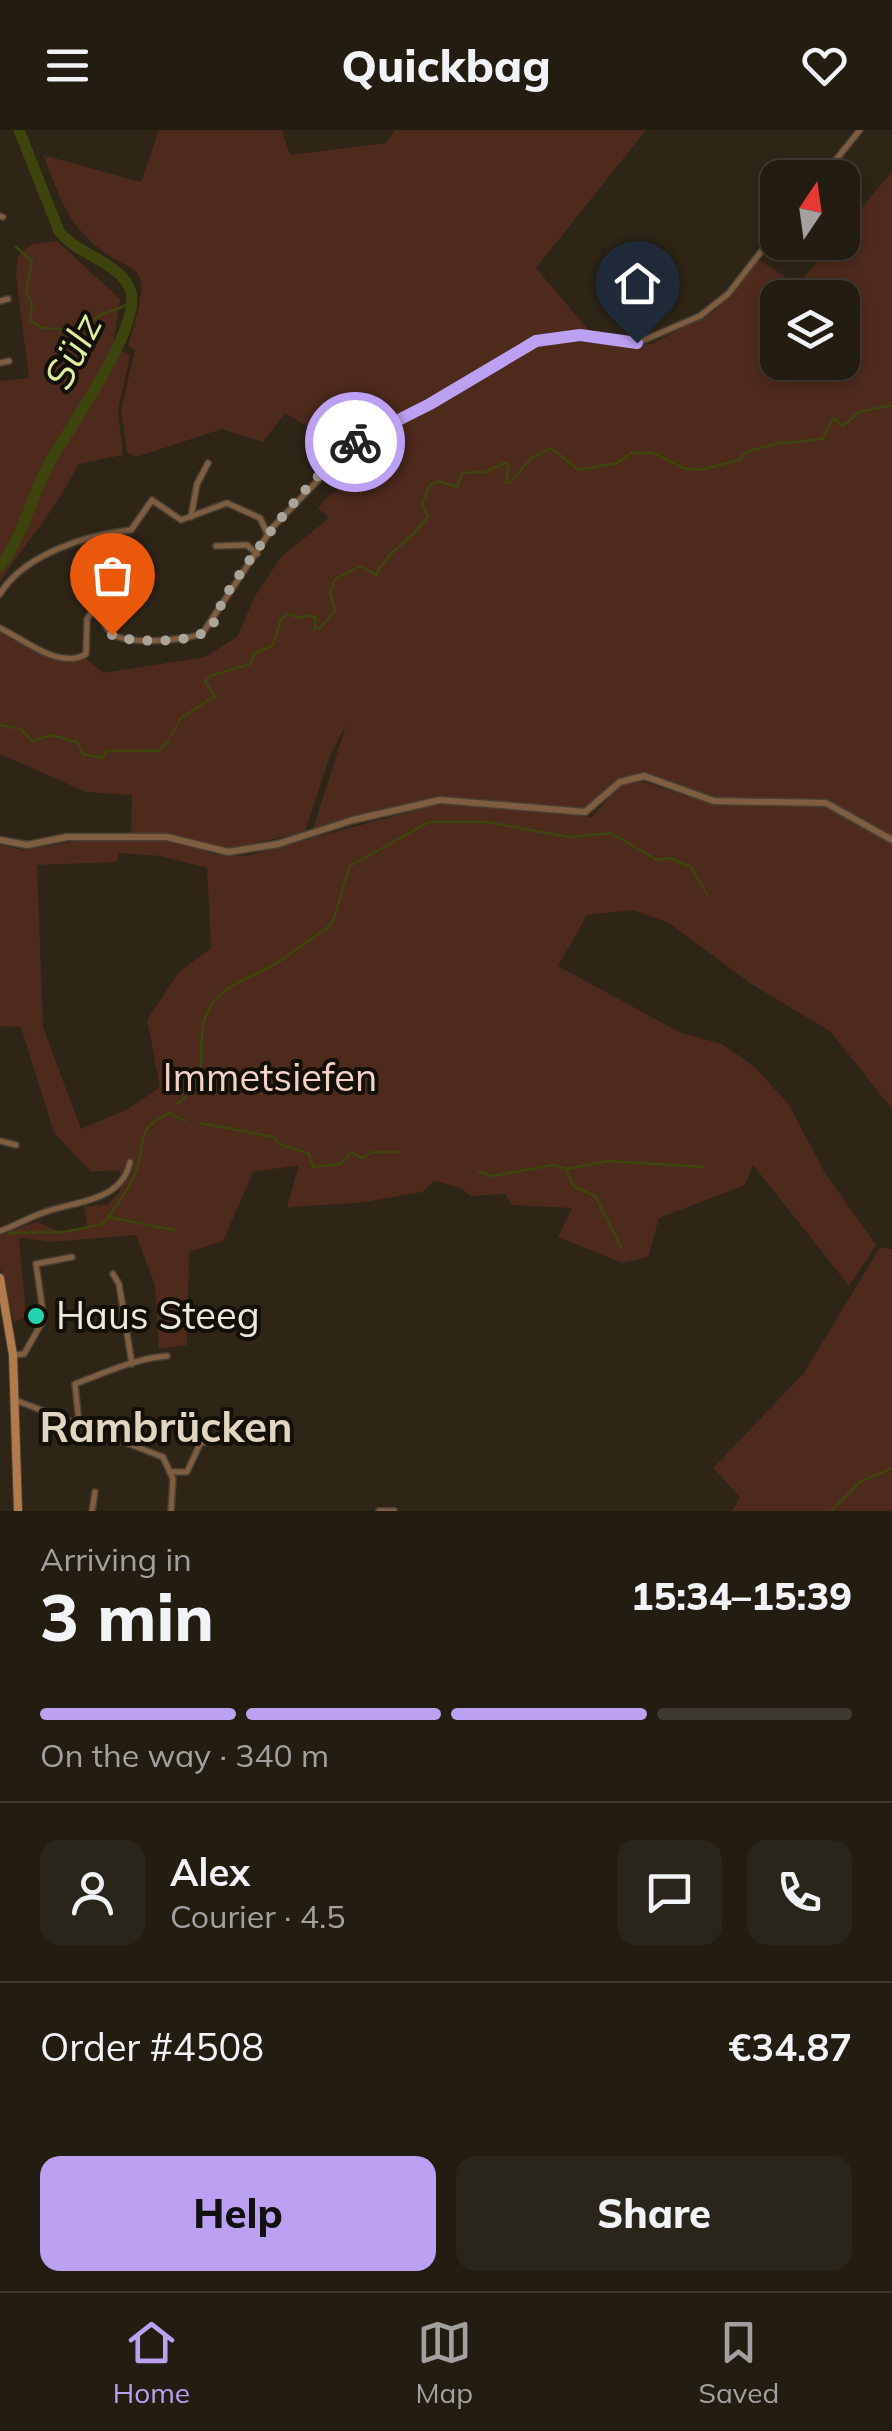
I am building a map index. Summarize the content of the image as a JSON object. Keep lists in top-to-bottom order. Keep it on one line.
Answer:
{"districts":["Rambrücken"],"water":["Sülz"],"parks":["Immetsiefen"],"places":["Haus Steeg"],"north":"top","page":{"header":"Quickbag","heading":["3 min","Arriving in","15:34–15:39"],"panel":["Alex","Courier · 4.5","Order #4508","€34.87"],"bar":"On the way · 340 m","buttons":["Help","Share"],"tabs":["Home","Map","Saved"]}}
